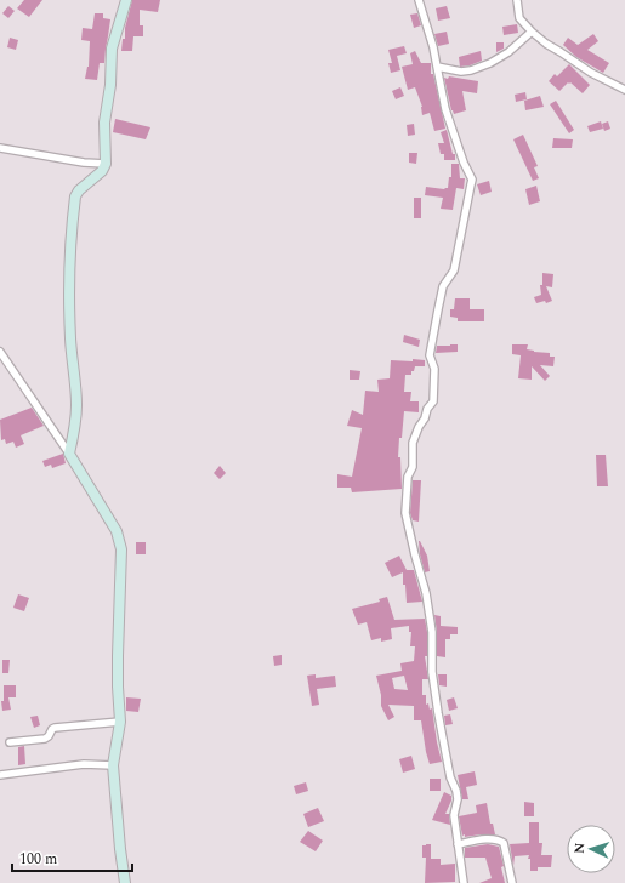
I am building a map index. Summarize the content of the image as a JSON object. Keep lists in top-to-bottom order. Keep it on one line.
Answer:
{"scale_bar":"100 m","north":"left"}
